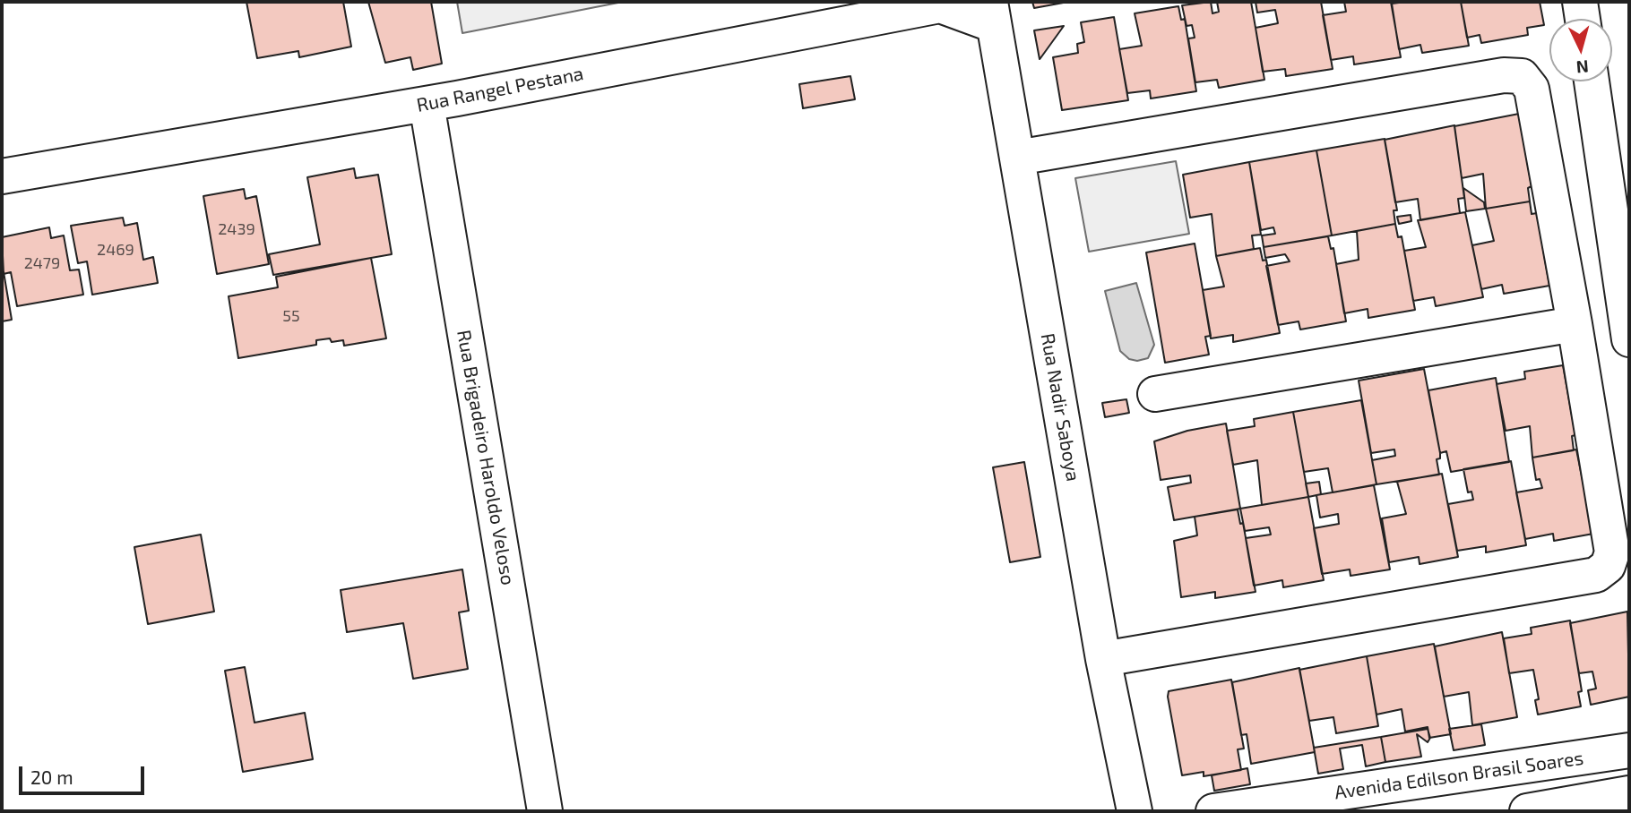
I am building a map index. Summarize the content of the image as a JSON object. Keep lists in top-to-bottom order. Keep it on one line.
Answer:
{"streets":{"street":["Rua Rangel Pestana","Rua Nadir Saboya","Rua Brigadeiro Haroldo Veloso","Avenida Edilson Brasil Soares"]},"crossings":[["Rua Rangel Pestana","Rua Nadir Saboya"],["Rua Rangel Pestana","Rua Brigadeiro Haroldo Veloso"]],"house_numbers":["2439","2469","2479","55"],"scale_bar":"20 m","north":"bottom"}
